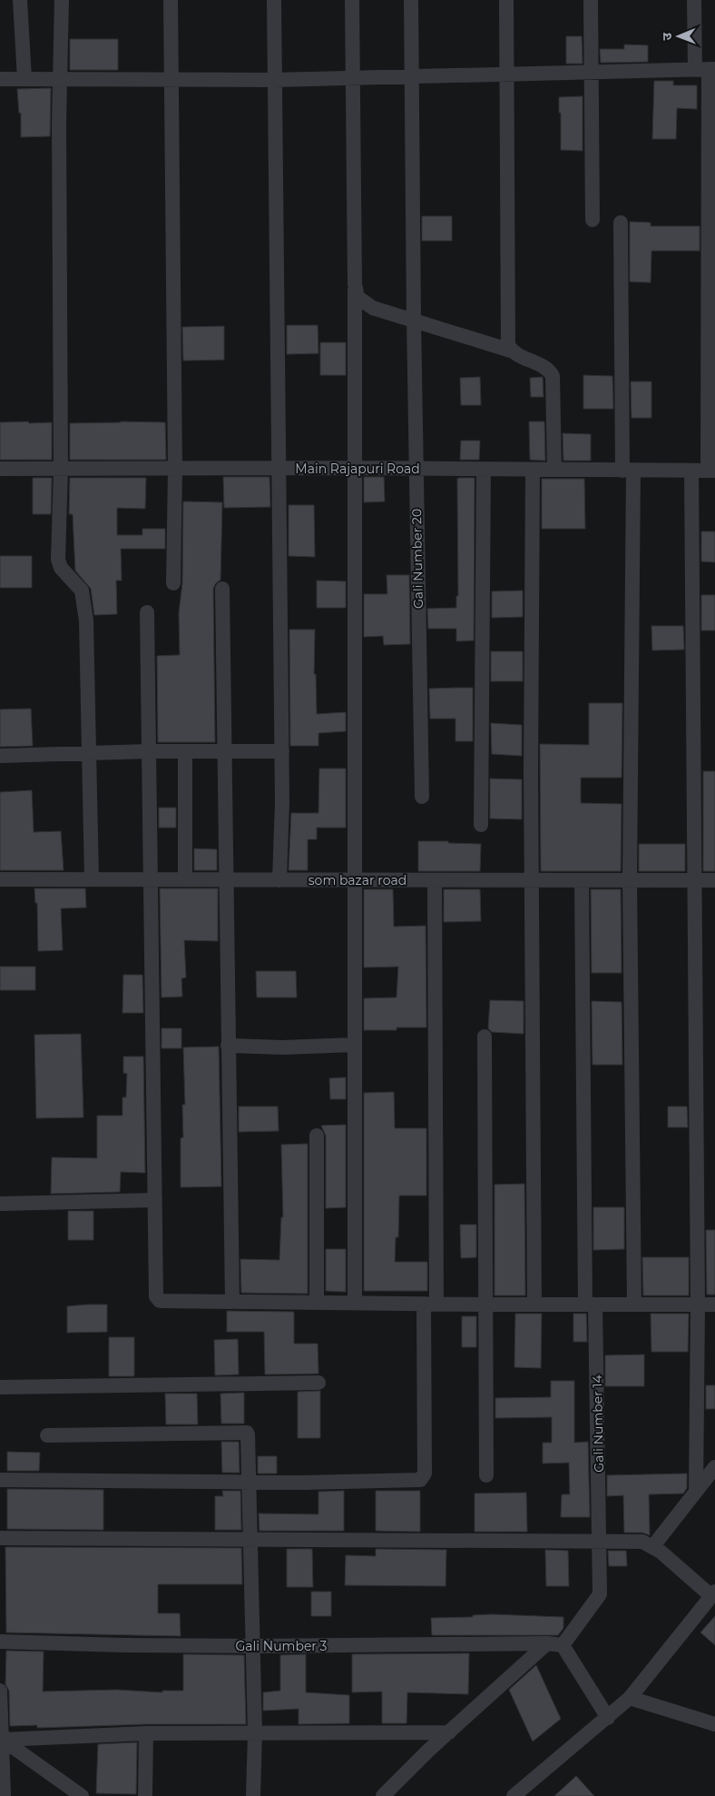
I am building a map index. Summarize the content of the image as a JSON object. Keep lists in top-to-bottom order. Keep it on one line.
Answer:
{"streets":{"street":["Main Rajapuri Road","Gali Number 20","som bazar road","Gali Number 14","Gali Number 3"]},"crossings":[["Main Rajapuri Road","Gali Number 20"],["som bazar road","Gali Number 14"],["Gali Number 14","Gali Number 3"]],"north":"left"}
